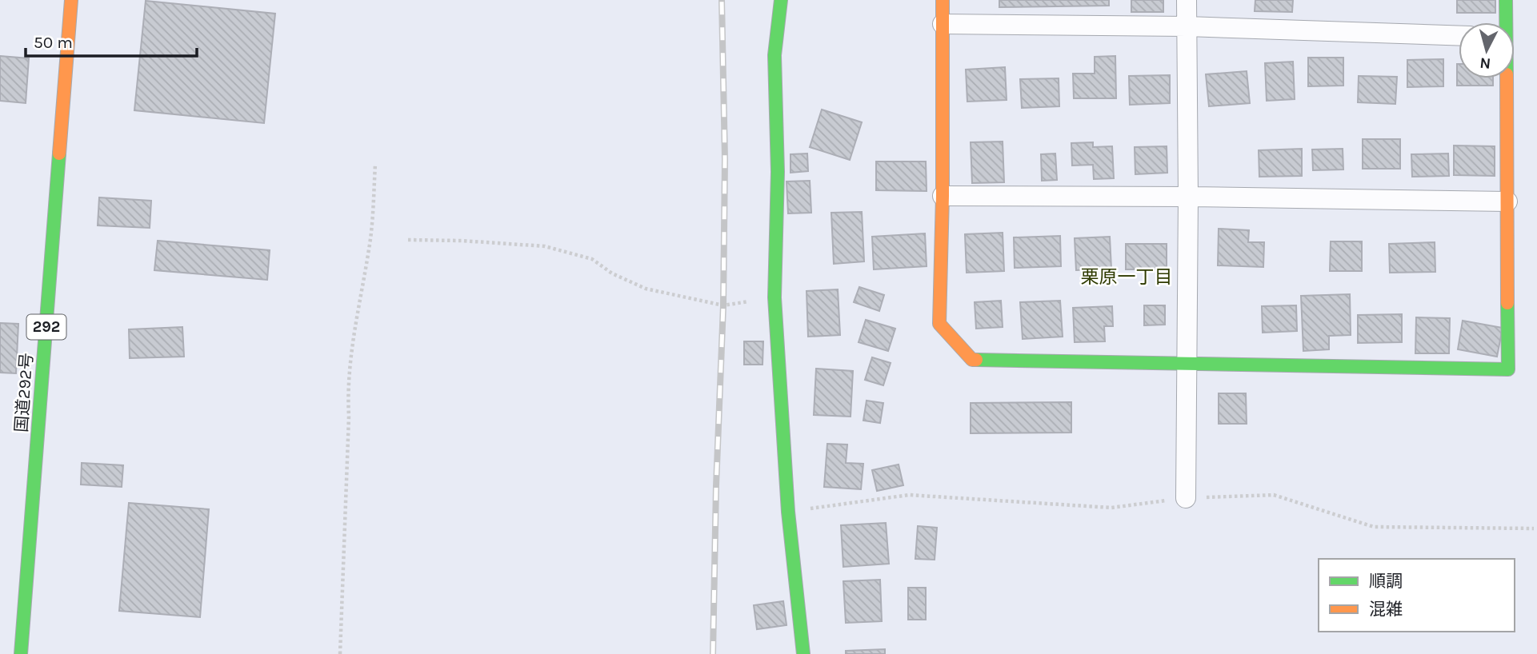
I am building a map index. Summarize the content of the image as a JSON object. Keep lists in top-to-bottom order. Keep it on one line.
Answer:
{"streets":{"main road":["292","国道292号"]},"districts":["栗原一丁目"],"legend":["順調","混雑"],"scale_bar":"50 m","north":"bottom"}
